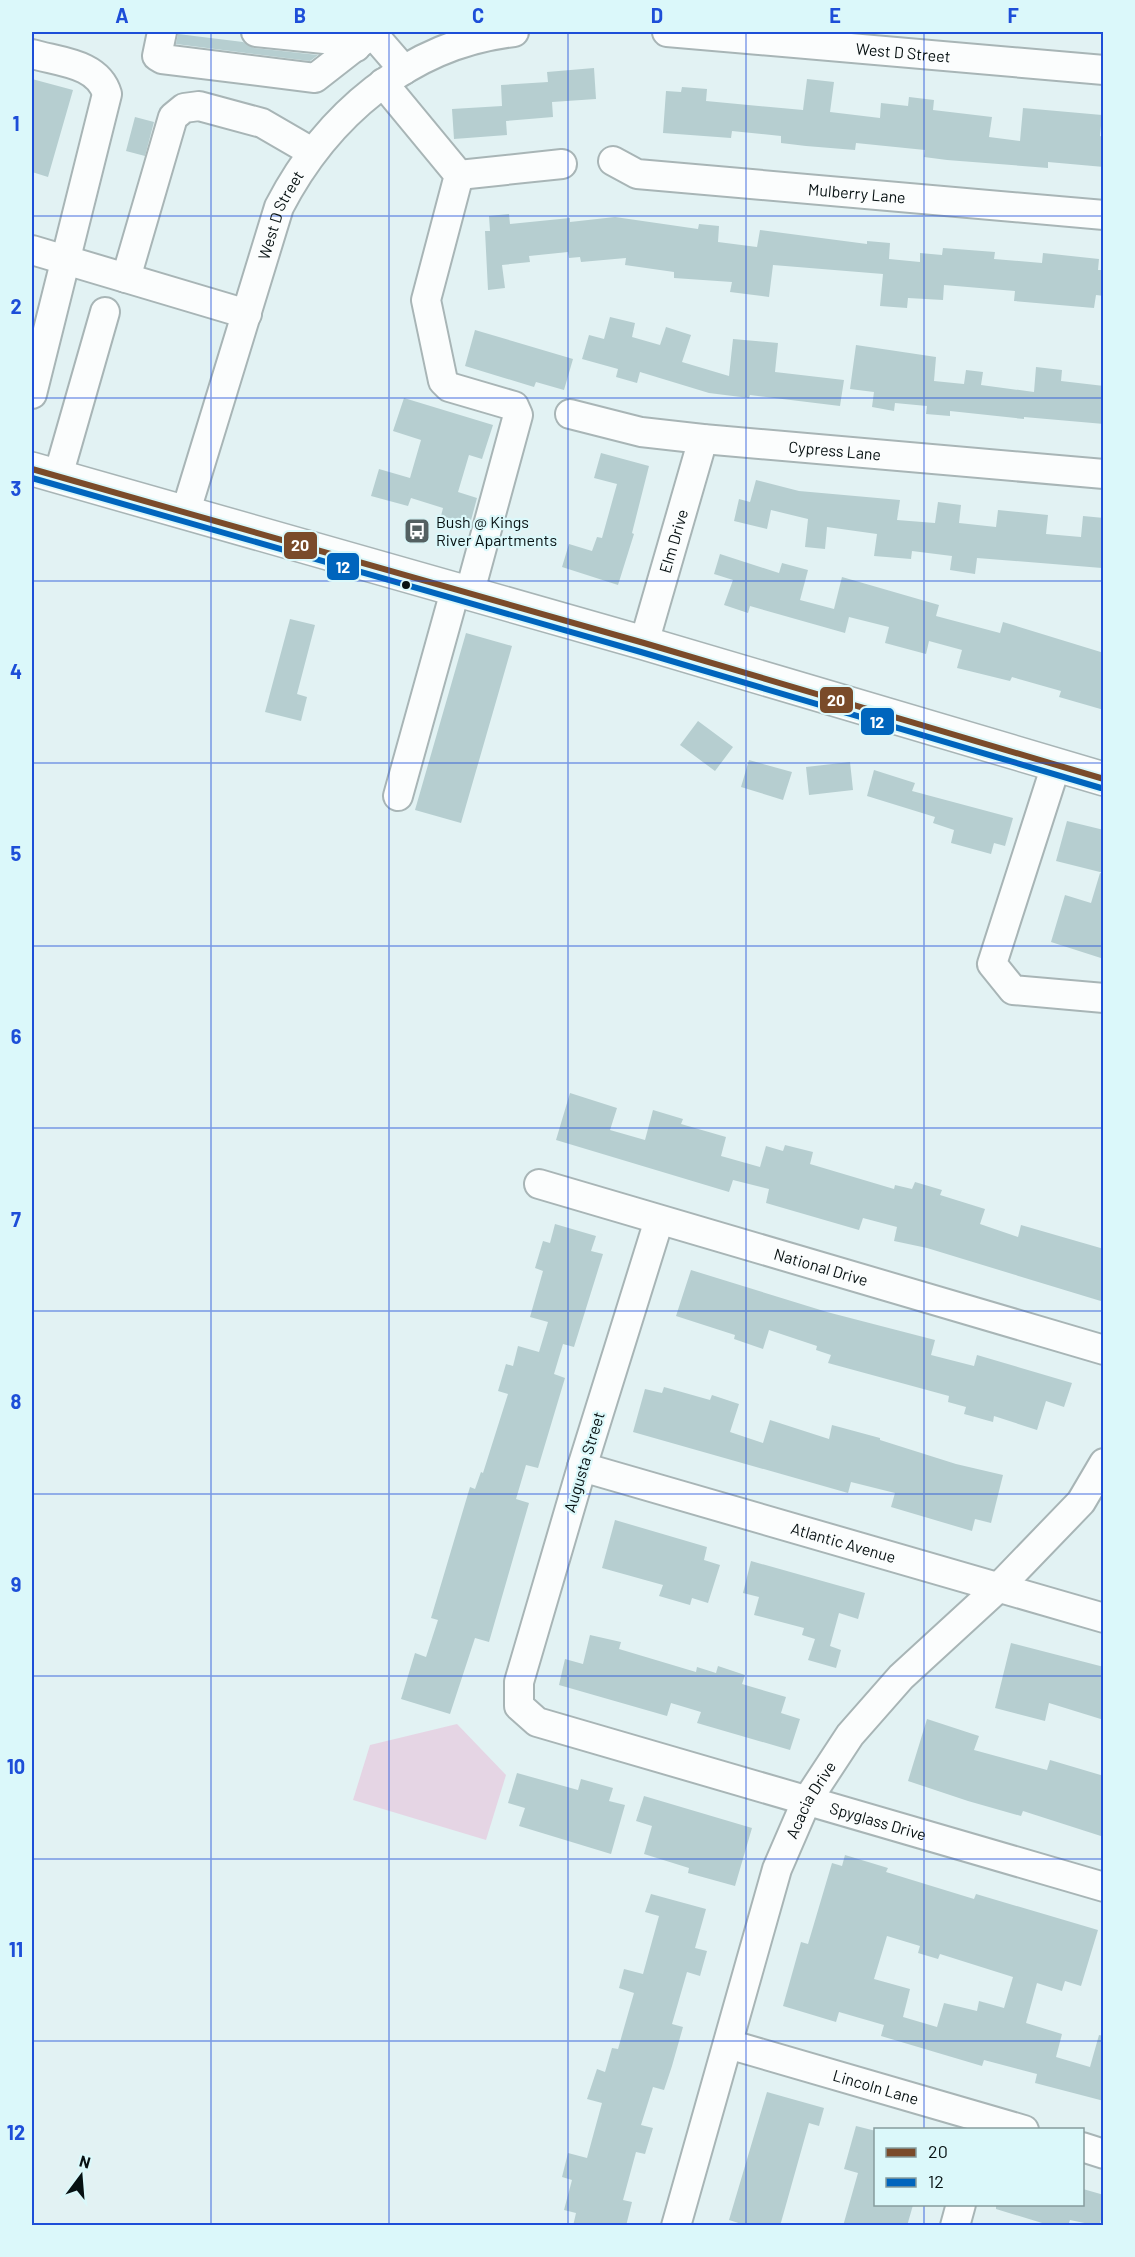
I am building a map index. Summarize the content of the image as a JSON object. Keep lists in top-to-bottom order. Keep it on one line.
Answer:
{"streets":{"street":["West D Street","Mulberry Lane","Cypress Lane","Elm Drive","National Drive","Augusta Street","Atlantic Avenue","Acacia Drive","Spyglass Drive","Lincoln Lane"]},"crossings":[["Cypress Lane","Elm Drive"],["National Drive","Augusta Street"],["Augusta Street","Atlantic Avenue"],["Augusta Street","Spyglass Drive"],["Atlantic Avenue","Acacia Drive"],["Acacia Drive","Spyglass Drive"],["Acacia Drive","Lincoln Lane"]],"places":{"bus stop":["Bush @ Kings River Apartments"]},"lines":["transit line 20","transit line 12"],"legend":["20","12"],"north":"top","grid":{"columns":["A","B","C","D","E","F"],"rows":["1","2","3","4","5","6","7","8","9","10","11","12"]}}
